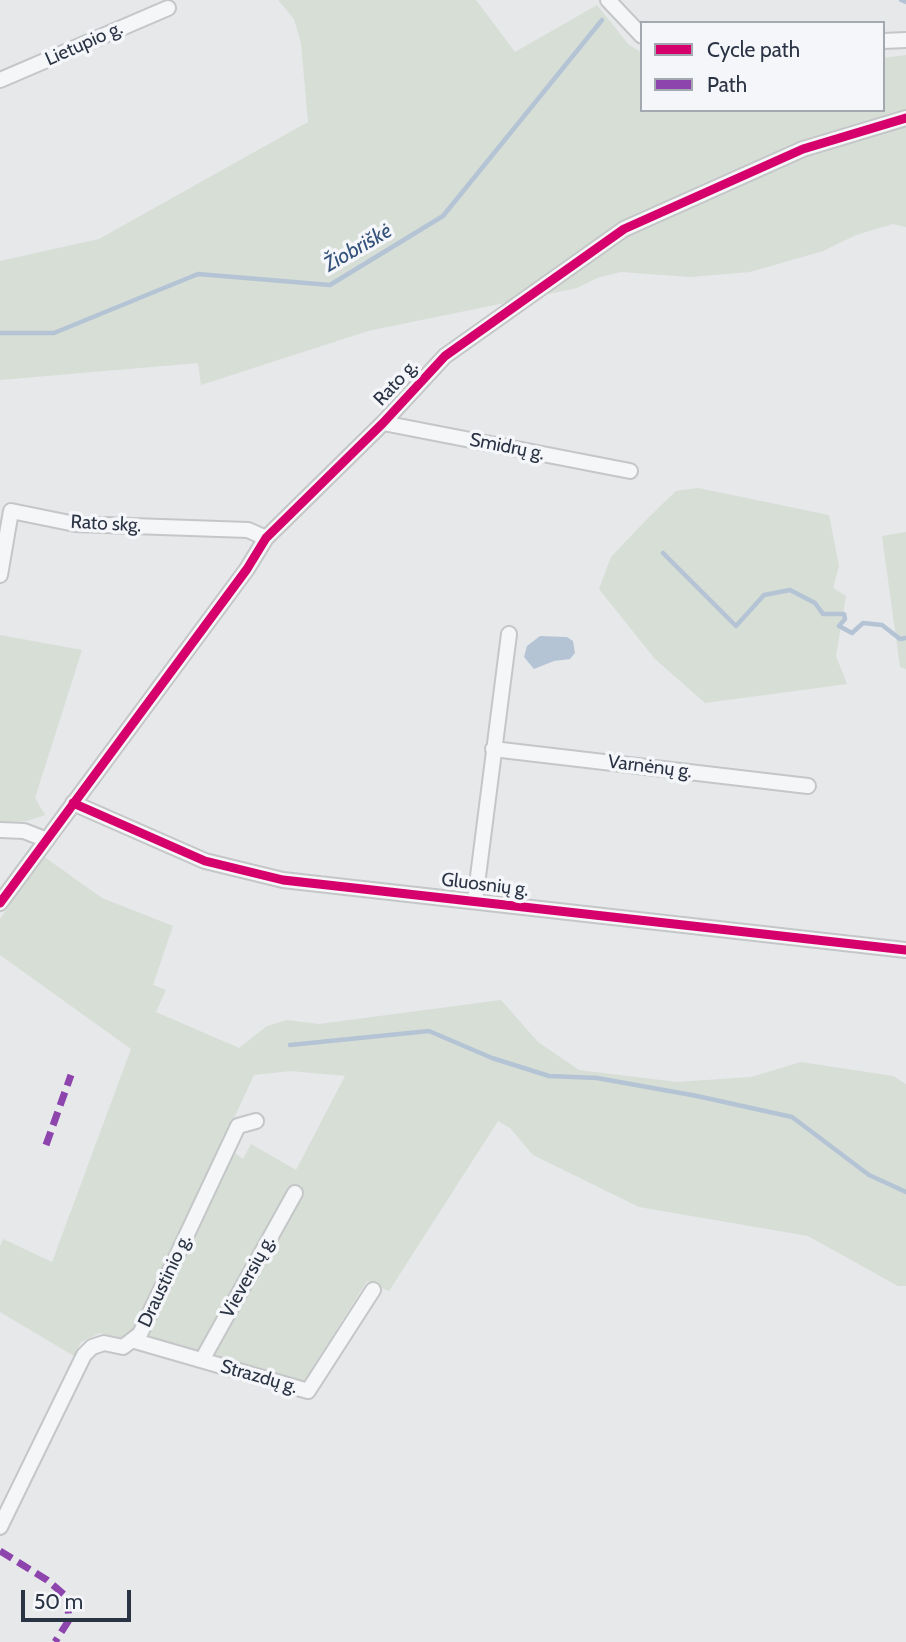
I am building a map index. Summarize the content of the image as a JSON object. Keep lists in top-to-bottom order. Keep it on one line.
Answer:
{"streets":{"street":["Lietupio g.","Rato g.","Smidrų g.","Rato skg.","Varnėnų g.","Gluosnių g.","Vieversių g.","Draustinio g.","Strazdų g."]},"crossings":[["Rato g.","Smidrų g."],["Rato g.","Rato skg."],["Rato g.","Gluosnių g."],["Vieversių g.","Strazdų g."],["Draustinio g.","Strazdų g."]],"water":["Žiobriškė"],"legend":["Cycle path","Path"],"scale_bar":"50 m"}
